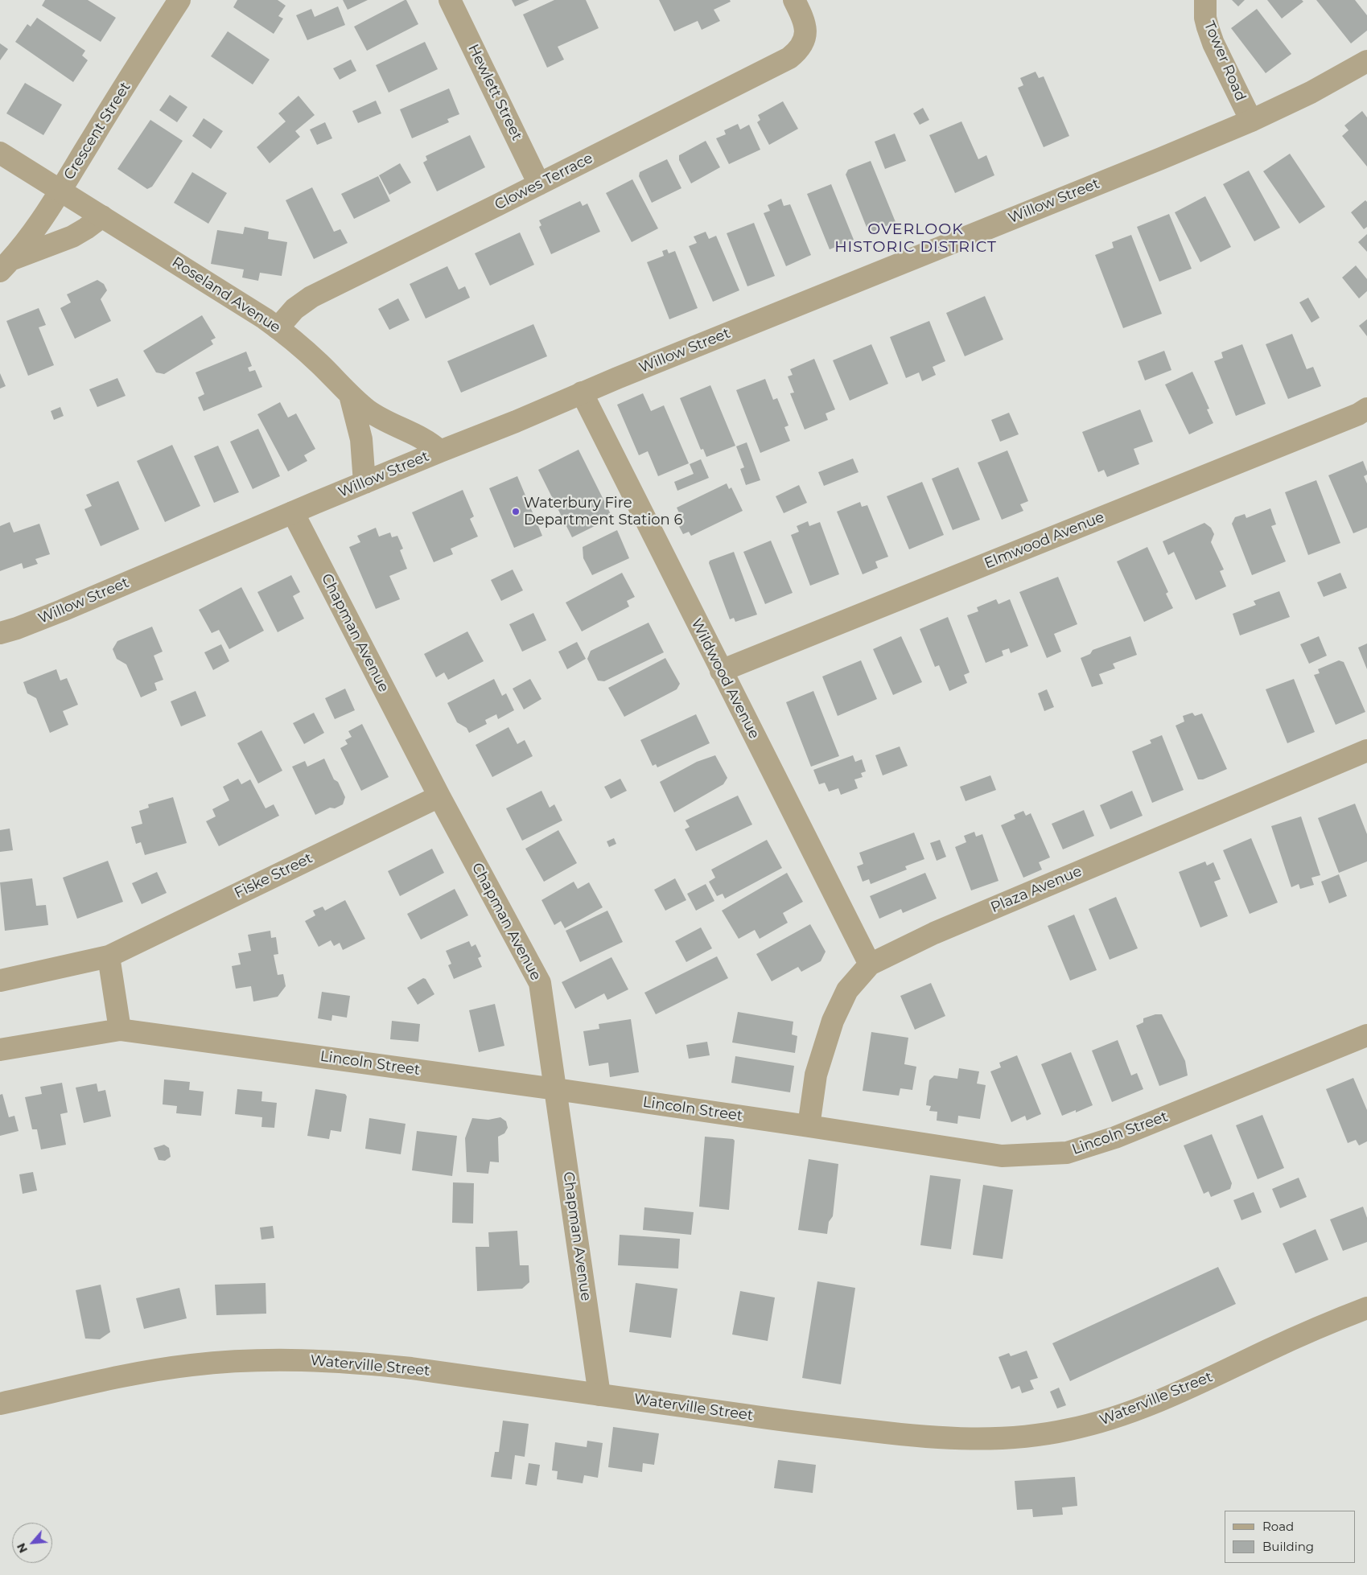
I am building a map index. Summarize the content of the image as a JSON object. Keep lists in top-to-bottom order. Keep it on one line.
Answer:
{"streets":{"street":["Tower Road","Hewlett Street","Crescent Street","Clowes Terrace","Willow Street","Roseland Avenue","Elmwood Avenue","Chapman Avenue","Wildwood Avenue","Fiske Street","Plaza Avenue","Lincoln Street","Waterville Street"]},"crossings":[["Tower Road","Willow Street"],["Hewlett Street","Clowes Terrace"],["Crescent Street","Roseland Avenue"],["Clowes Terrace","Roseland Avenue"],["Willow Street","Roseland Avenue"],["Willow Street","Chapman Avenue"],["Willow Street","Wildwood Avenue"],["Elmwood Avenue","Wildwood Avenue"],["Chapman Avenue","Fiske Street"],["Chapman Avenue","Lincoln Street"],["Chapman Avenue","Waterville Street"],["Wildwood Avenue","Plaza Avenue"],["Plaza Avenue","Lincoln Street"]],"districts":["OVERLOOK HISTORIC DISTRICT"],"places":["Waterbury Fire Department Station 6"],"legend":["Road","Building"],"north":"bottom left"}
